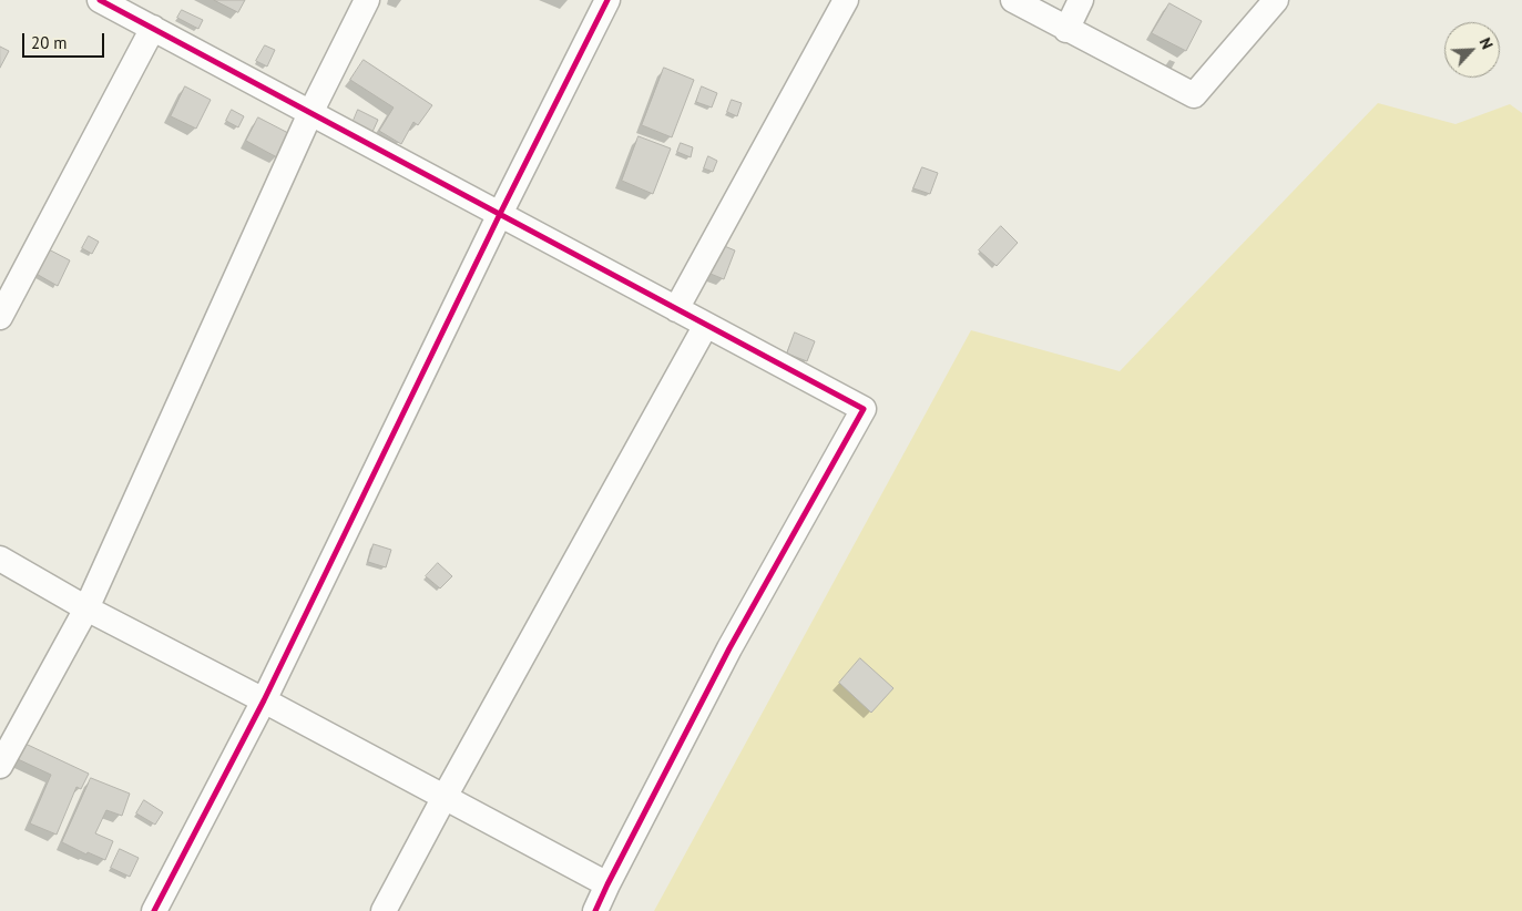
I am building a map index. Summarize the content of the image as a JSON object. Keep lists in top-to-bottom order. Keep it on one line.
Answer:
{"scale_bar":"20 m","north":"top right"}
